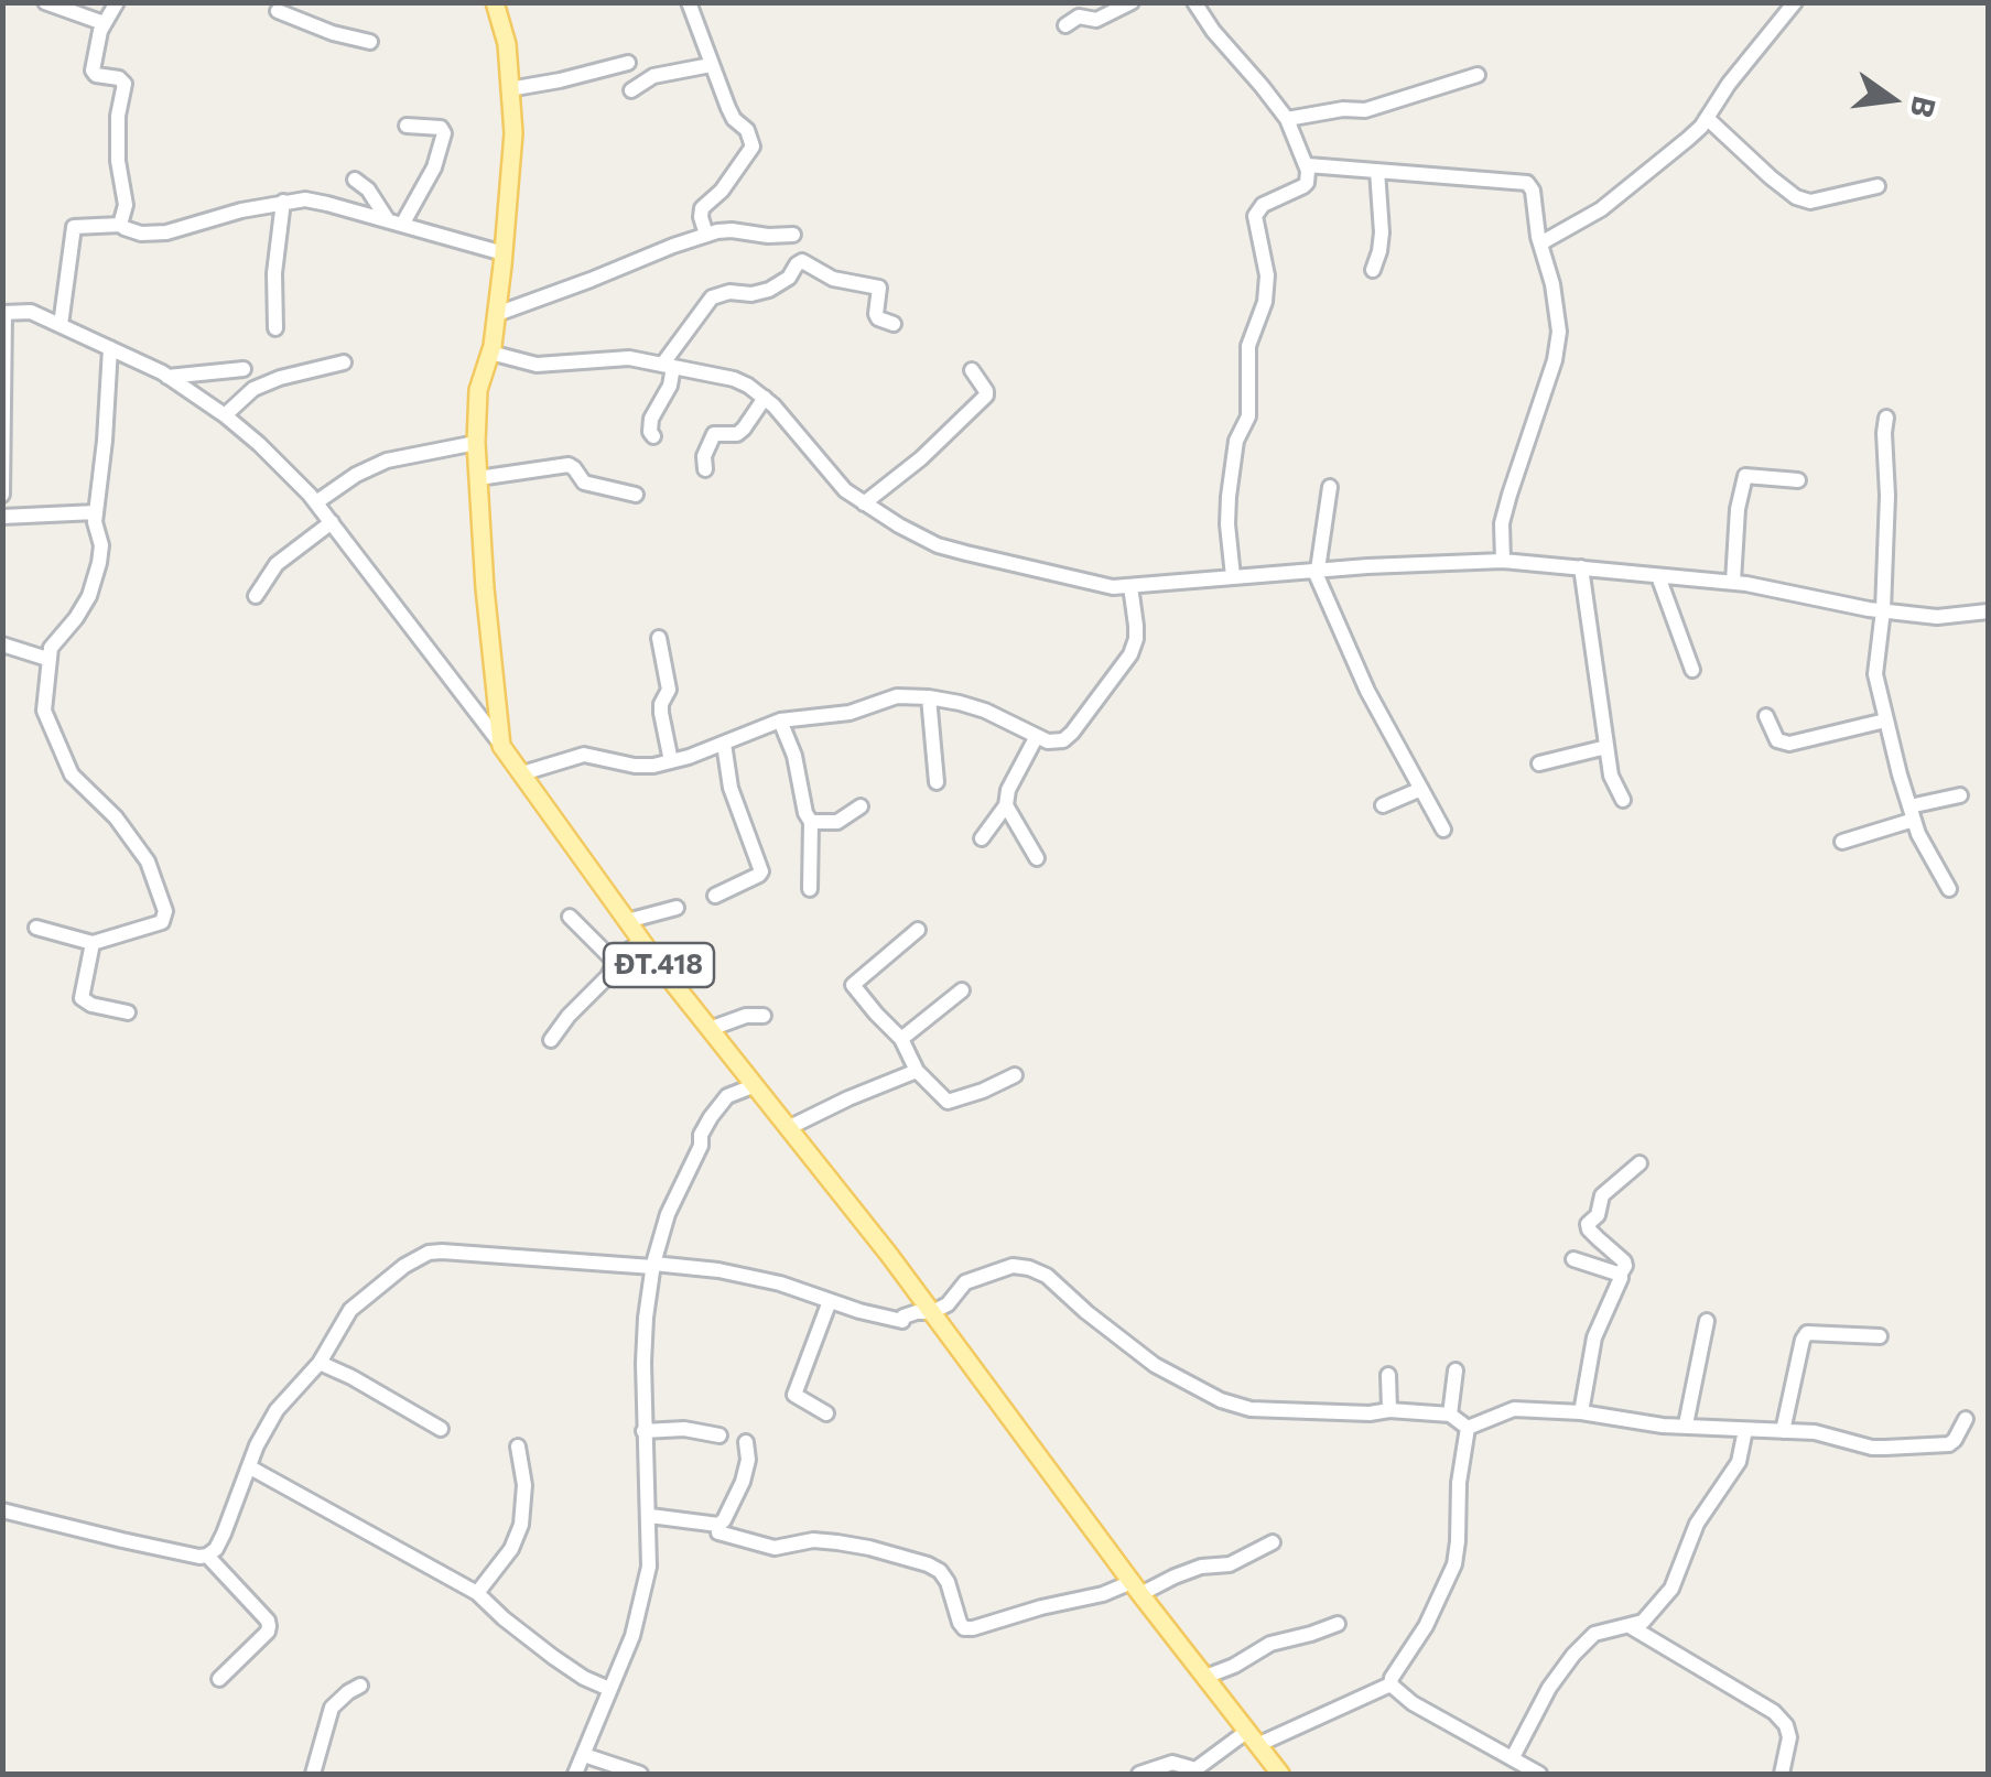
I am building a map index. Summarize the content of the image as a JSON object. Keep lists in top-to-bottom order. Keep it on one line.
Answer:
{"streets":{"main road":["ĐT.418"]},"north":"right"}
